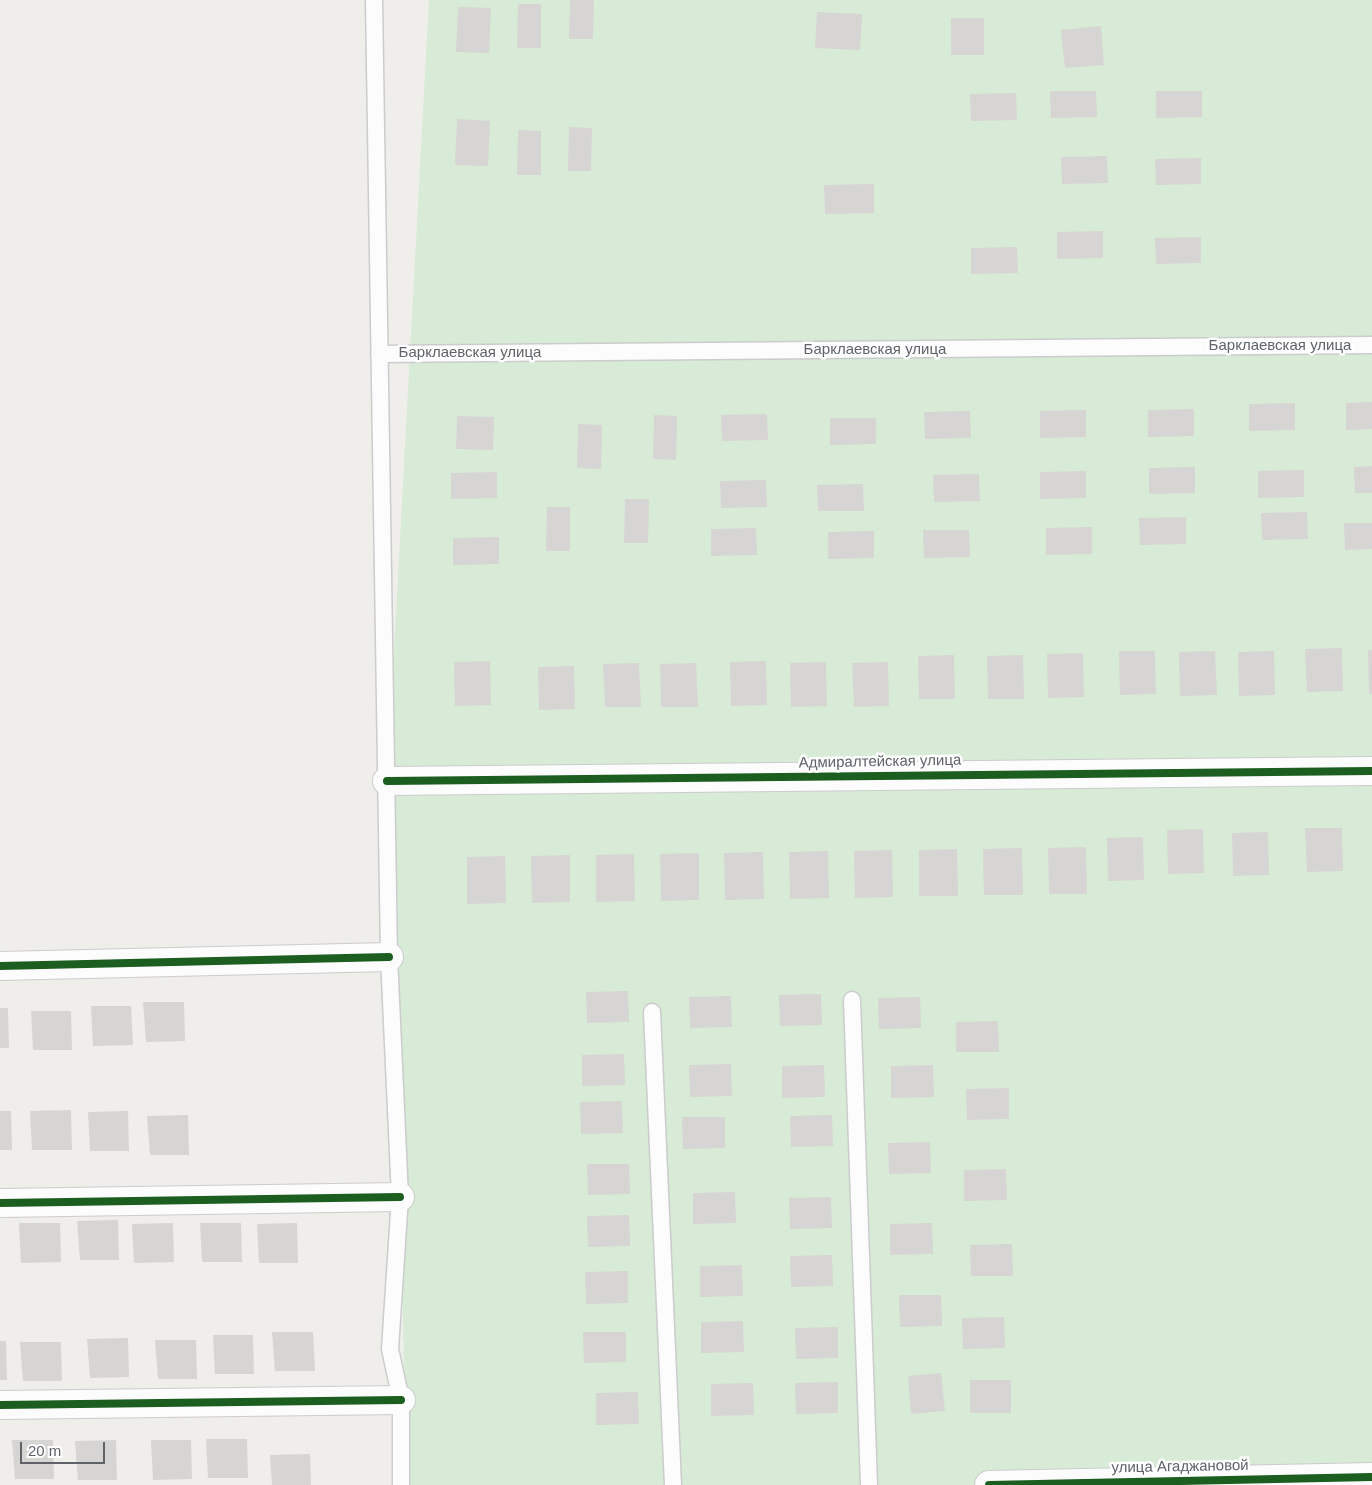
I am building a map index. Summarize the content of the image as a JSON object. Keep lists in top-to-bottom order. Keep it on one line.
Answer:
{"streets":{"street":["Адмиралтейская улица","улица Агаджановой"],"lane":["Барклаевская улица"]},"scale_bar":"20 m"}
